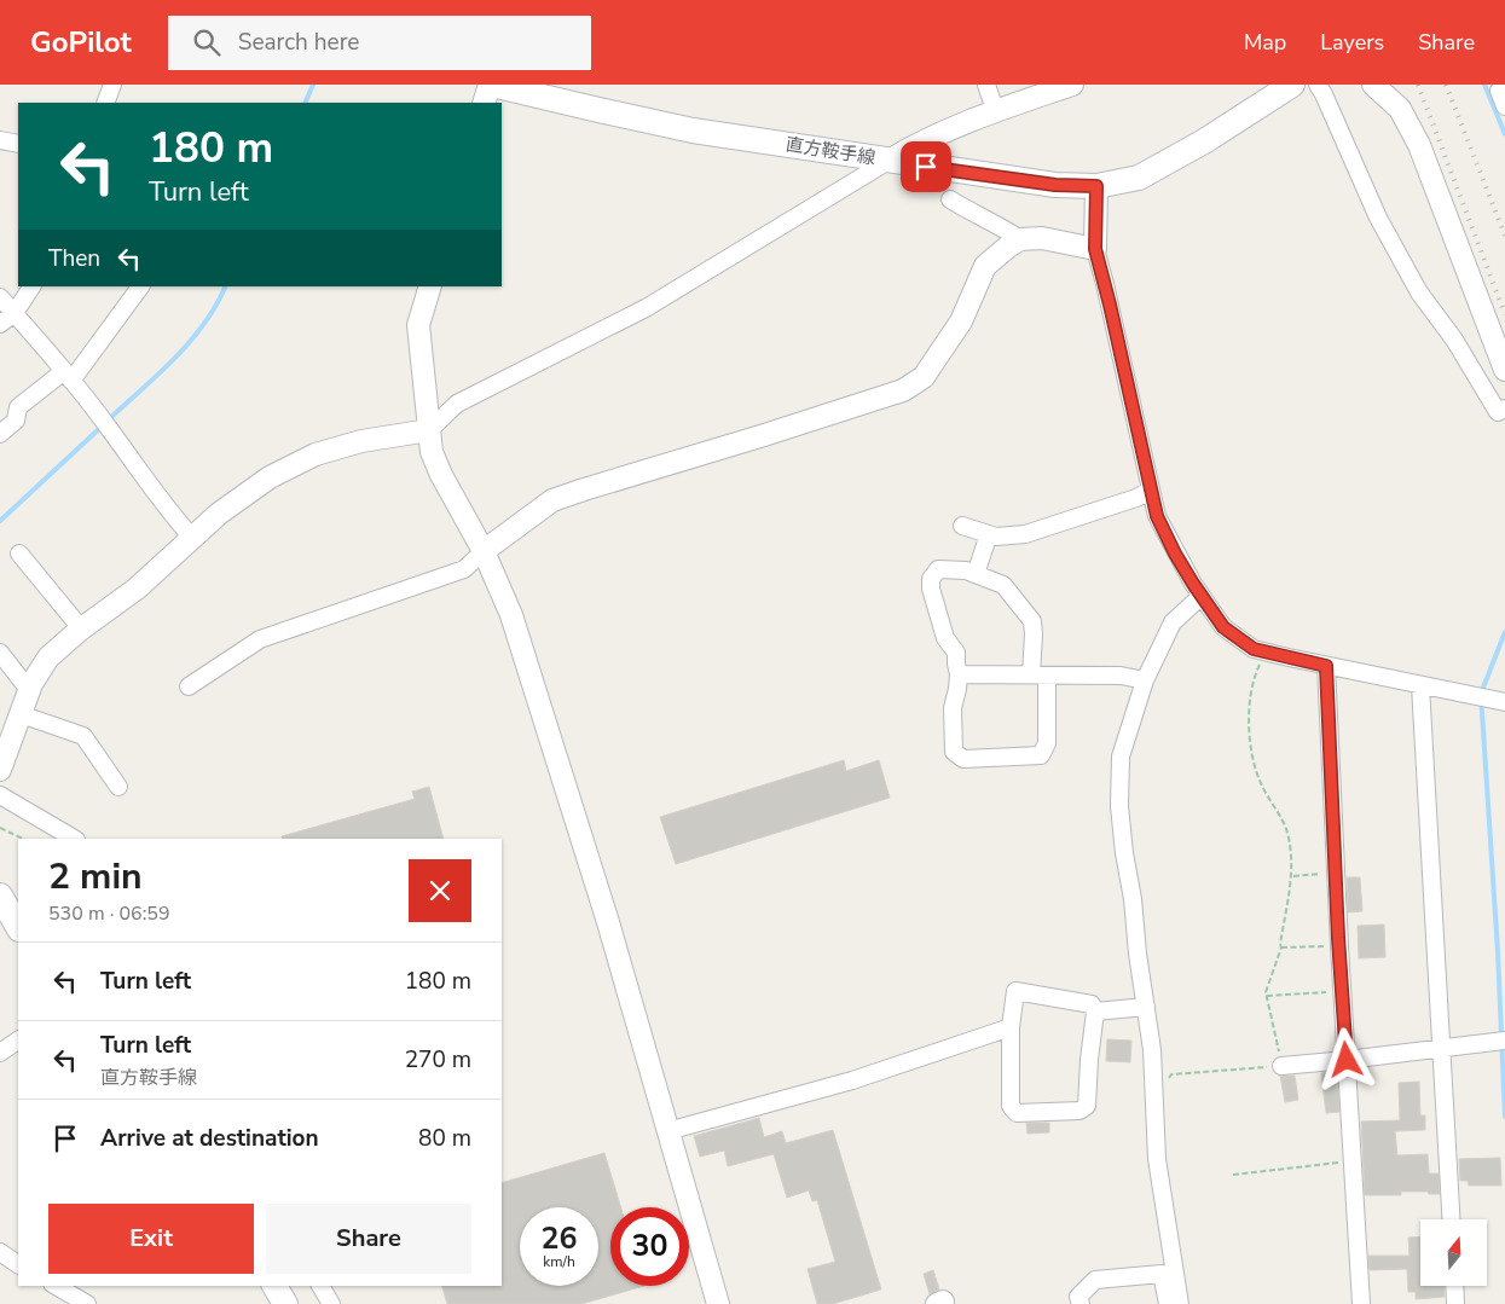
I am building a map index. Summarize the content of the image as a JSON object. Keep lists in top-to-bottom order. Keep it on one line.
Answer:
{"streets":{"main road":["直方鞍手線"]},"north":"top","page":{"header":"GoPilot","search":"Search here","nav":["Map","Layers","Share"],"turn":["180 m","Turn left"],"then":"Then","heading":["2 min","530 m · 06:59"],"list":[{"name":"Turn left","value":"180 m"},{"name":"Turn left","note":"直方鞍手線","value":"270 m"},{"name":"Arrive at destination","value":"80 m"}],"buttons":["Exit","Share"],"speed":"26 km/h","limit":"30"}}
